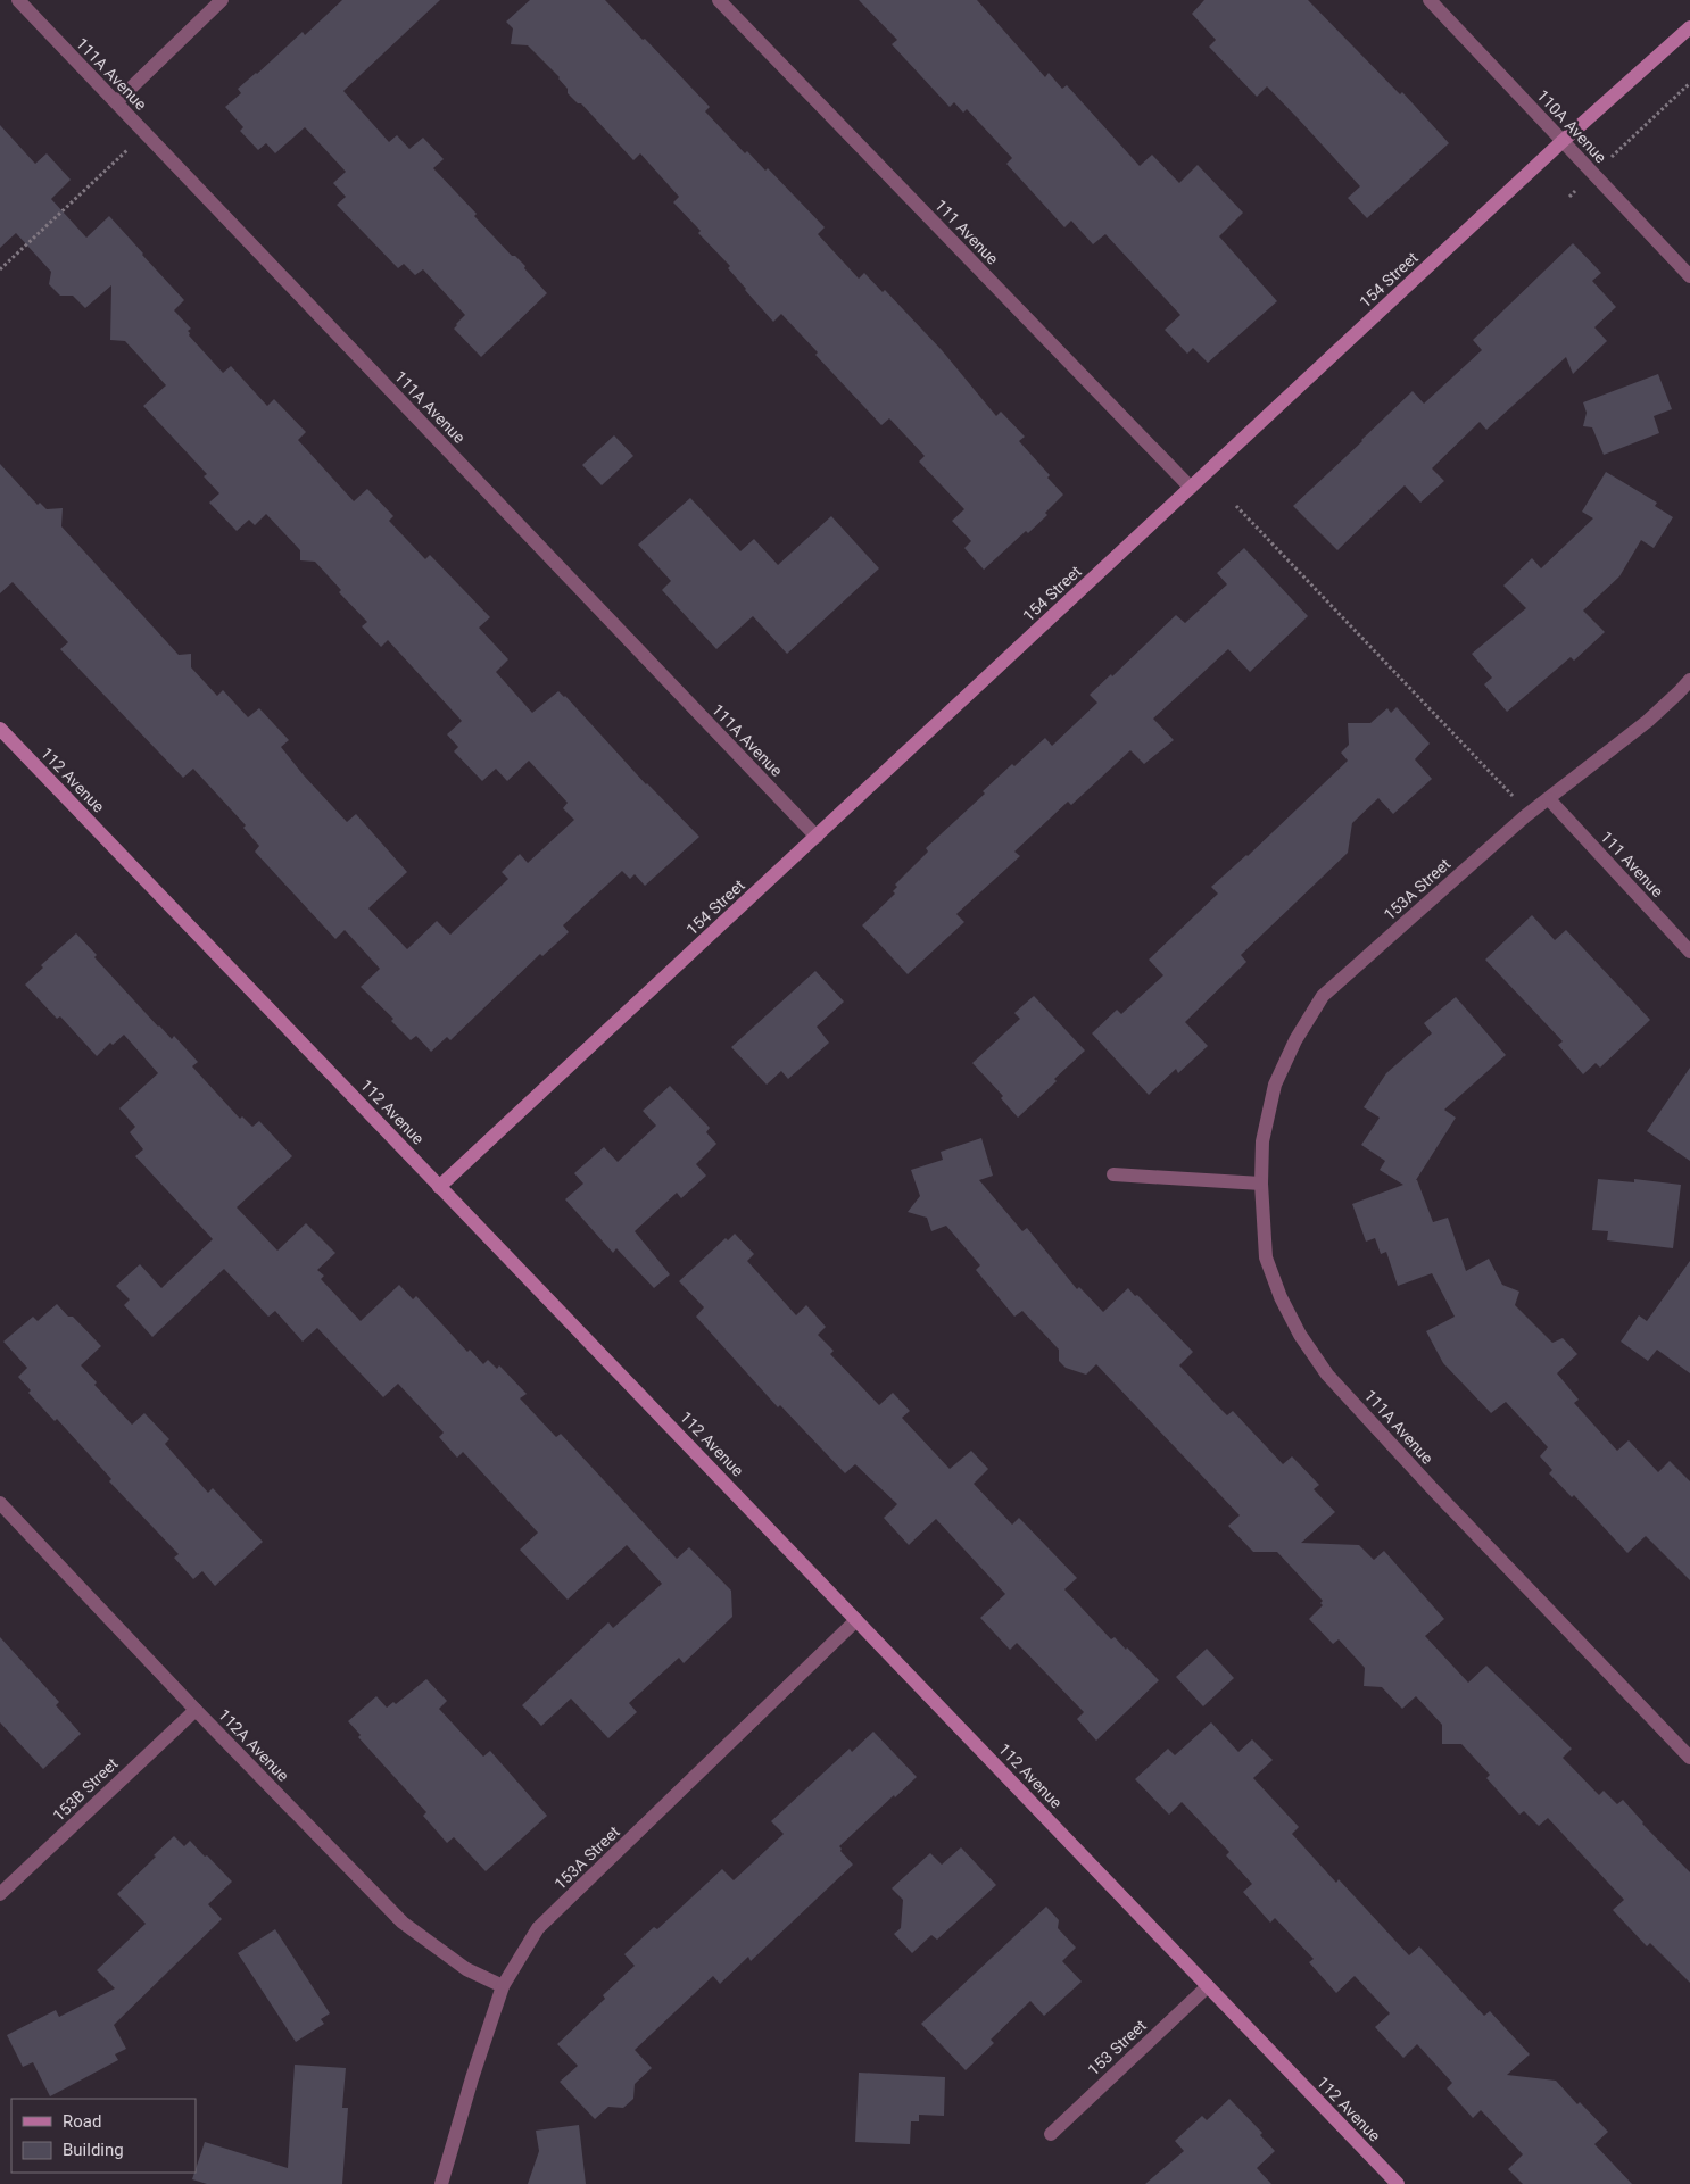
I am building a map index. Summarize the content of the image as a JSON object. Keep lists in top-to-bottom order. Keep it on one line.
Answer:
{"streets":{"street":["111A Avenue","110A Avenue","111 Avenue","154 Street","112 Avenue","153A Street","112A Avenue","153B Street","153 Street"]},"crossings":[["111A Avenue","154 Street"],["111A Avenue","153A Street"],["110A Avenue","154 Street"],["111 Avenue","154 Street"],["111 Avenue","153A Street"],["154 Street","112 Avenue"],["112 Avenue","153A Street"],["112 Avenue","153 Street"],["153A Street","112A Avenue"],["112A Avenue","153B Street"]],"legend":["Road","Building"]}
